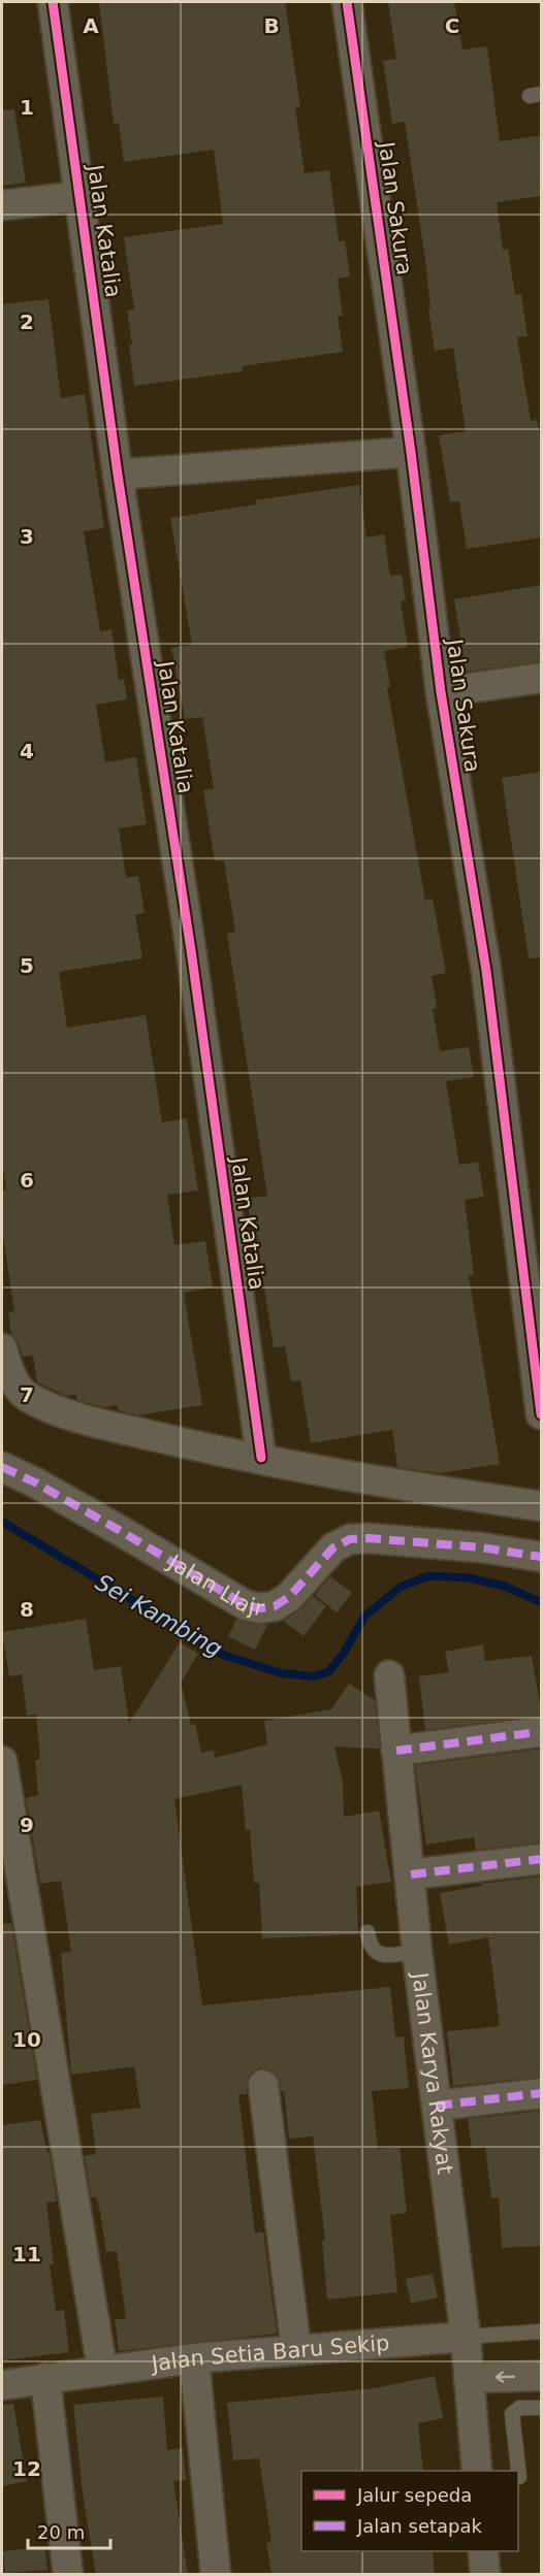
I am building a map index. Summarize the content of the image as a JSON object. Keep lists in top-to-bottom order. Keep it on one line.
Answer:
{"streets":{"street":["Jalan Sakura","Jalan Katalia","Jalan Llajr","Jalan Karya Rakyat","Jalan Setia Baru Sekip"]},"crossings":[["Jalan Karya Rakyat","Jalan Setia Baru Sekip"]],"water":["Sei Kambing"],"legend":["Jalur sepeda","Jalan setapak"],"scale_bar":"20 m","grid":{"columns":["A","B","C"],"rows":["1","2","3","4","5","6","7","8","9","10","11","12"]}}
